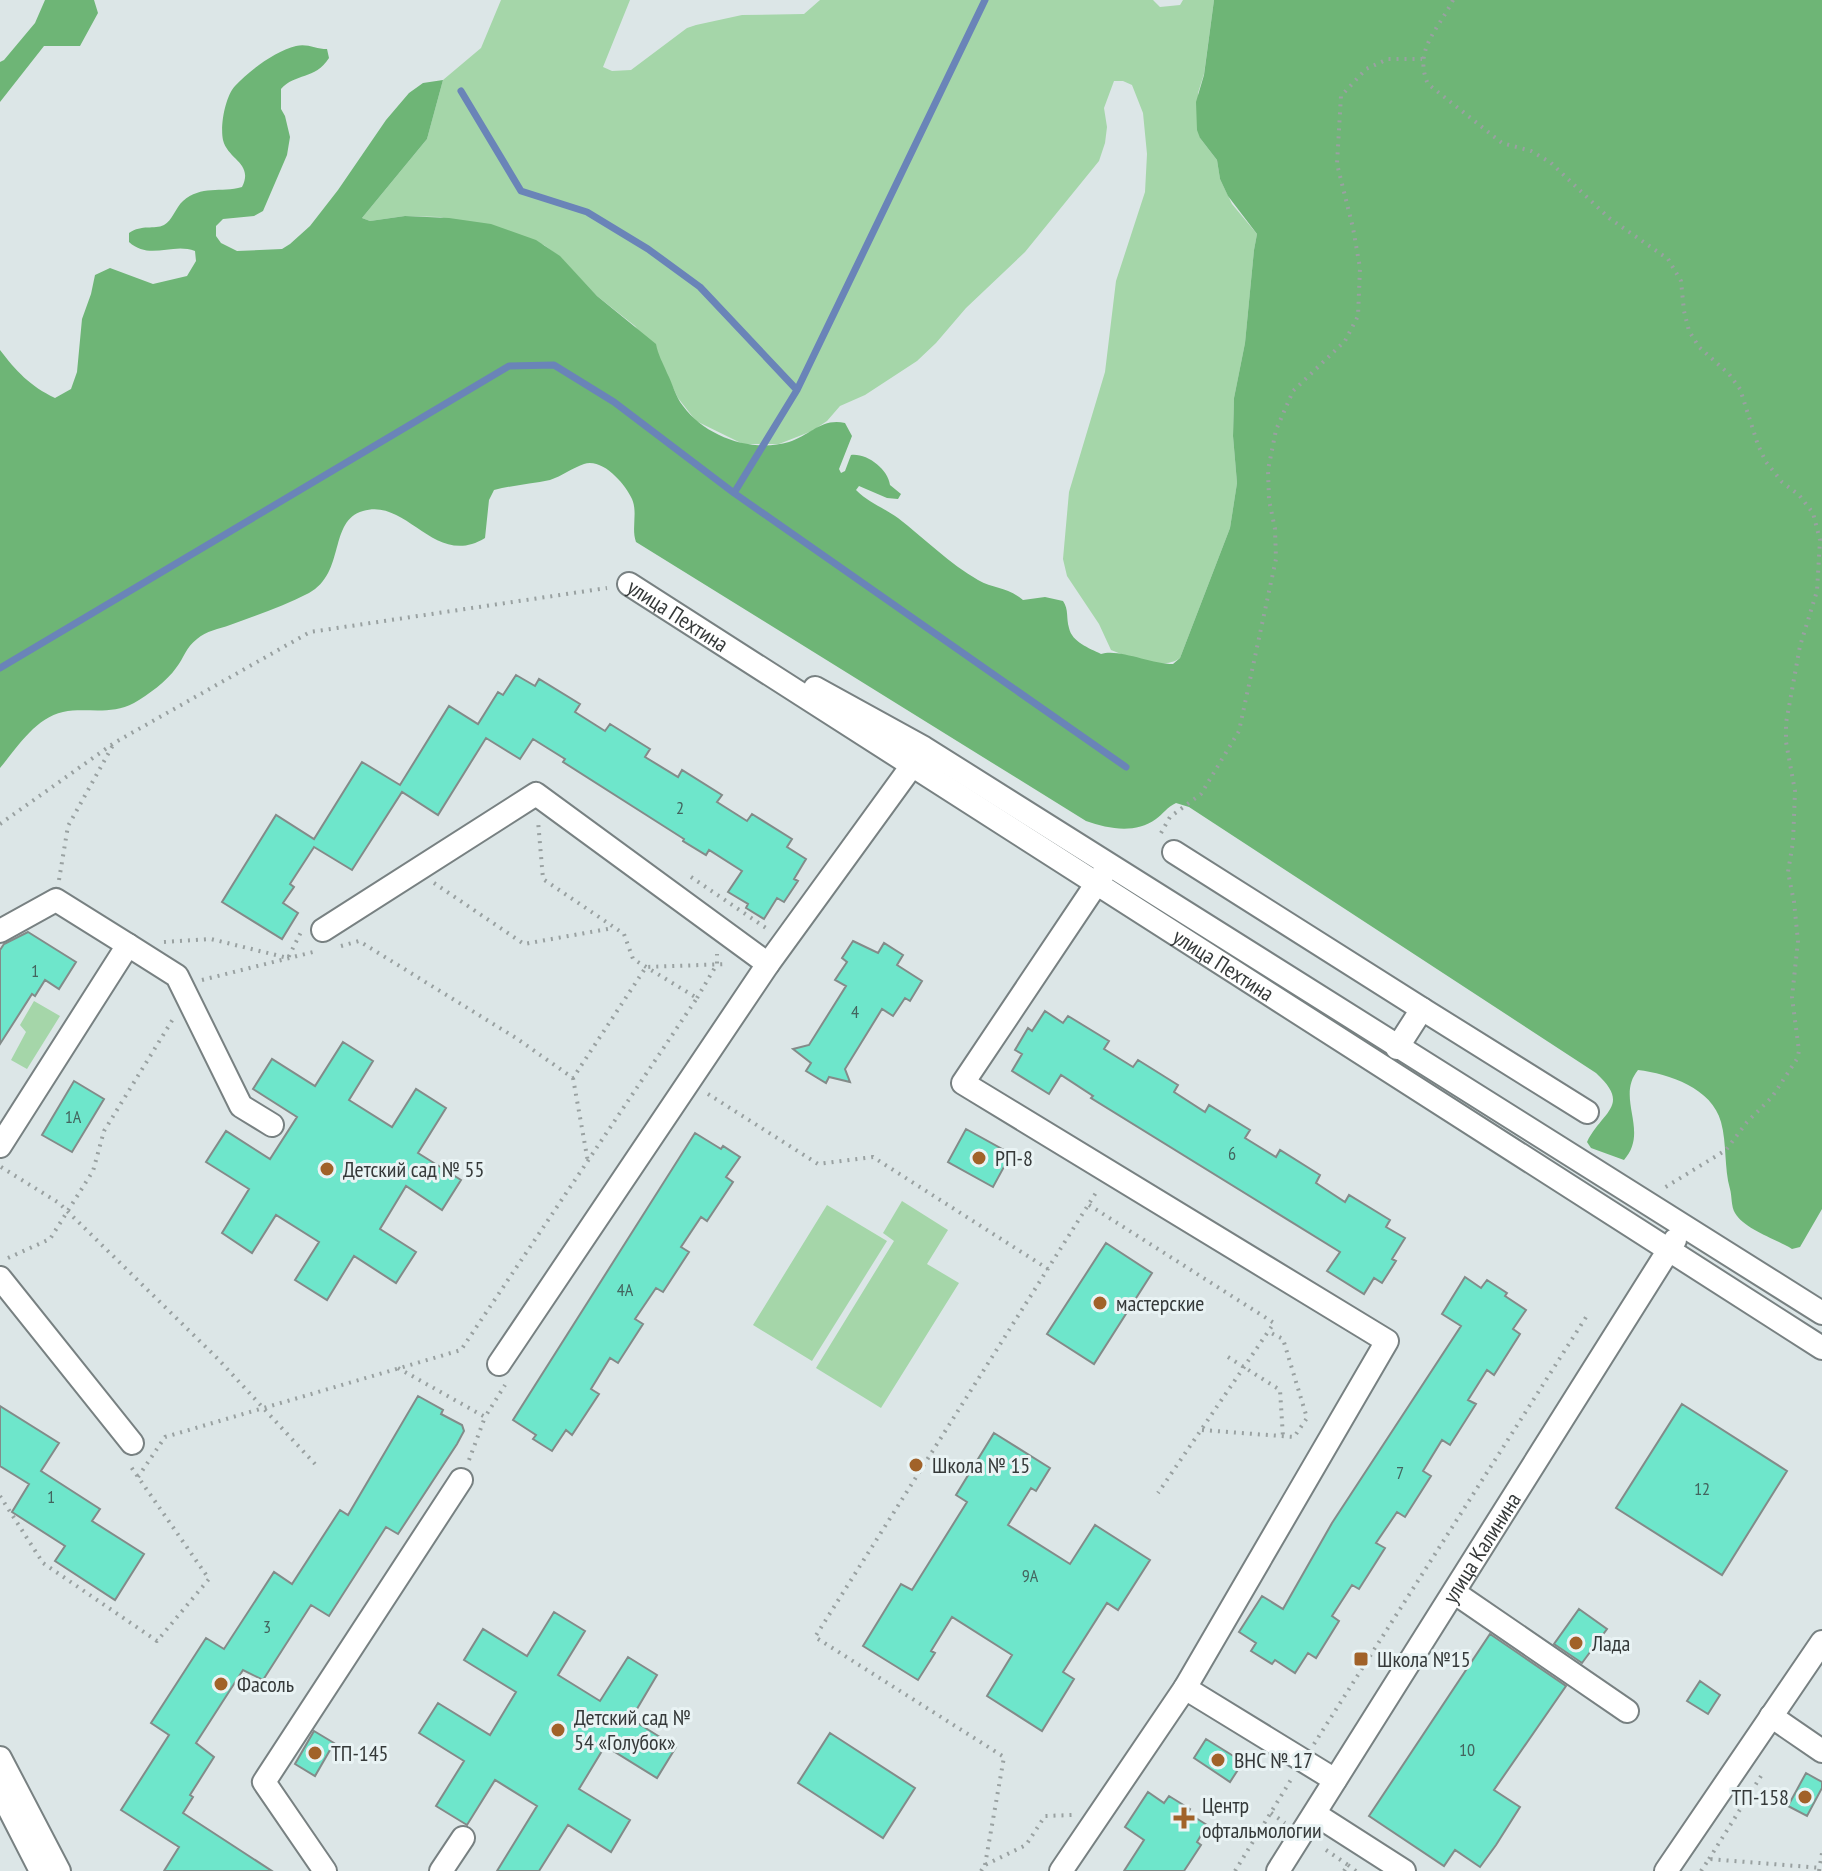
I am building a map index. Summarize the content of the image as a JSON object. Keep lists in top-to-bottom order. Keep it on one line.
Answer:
{"streets":{"street":["улица Пехтина","улица Калинина"]},"crossings":[["улица Пехтина","улица Калинина"]],"places":{"other":["РП-8","Детский сад № 55","мастерские","Школа № 15","Лада","Фасоль","Детский сад № 54 «Голубок»","ТП-145","ВНС № 17","ТП-158"],"transit":["Школа №15"],"health":["Центр офтальмологии"]},"house_numbers":["2","1","4","1А","6","4А","7","12","1","9А","3","10"]}
